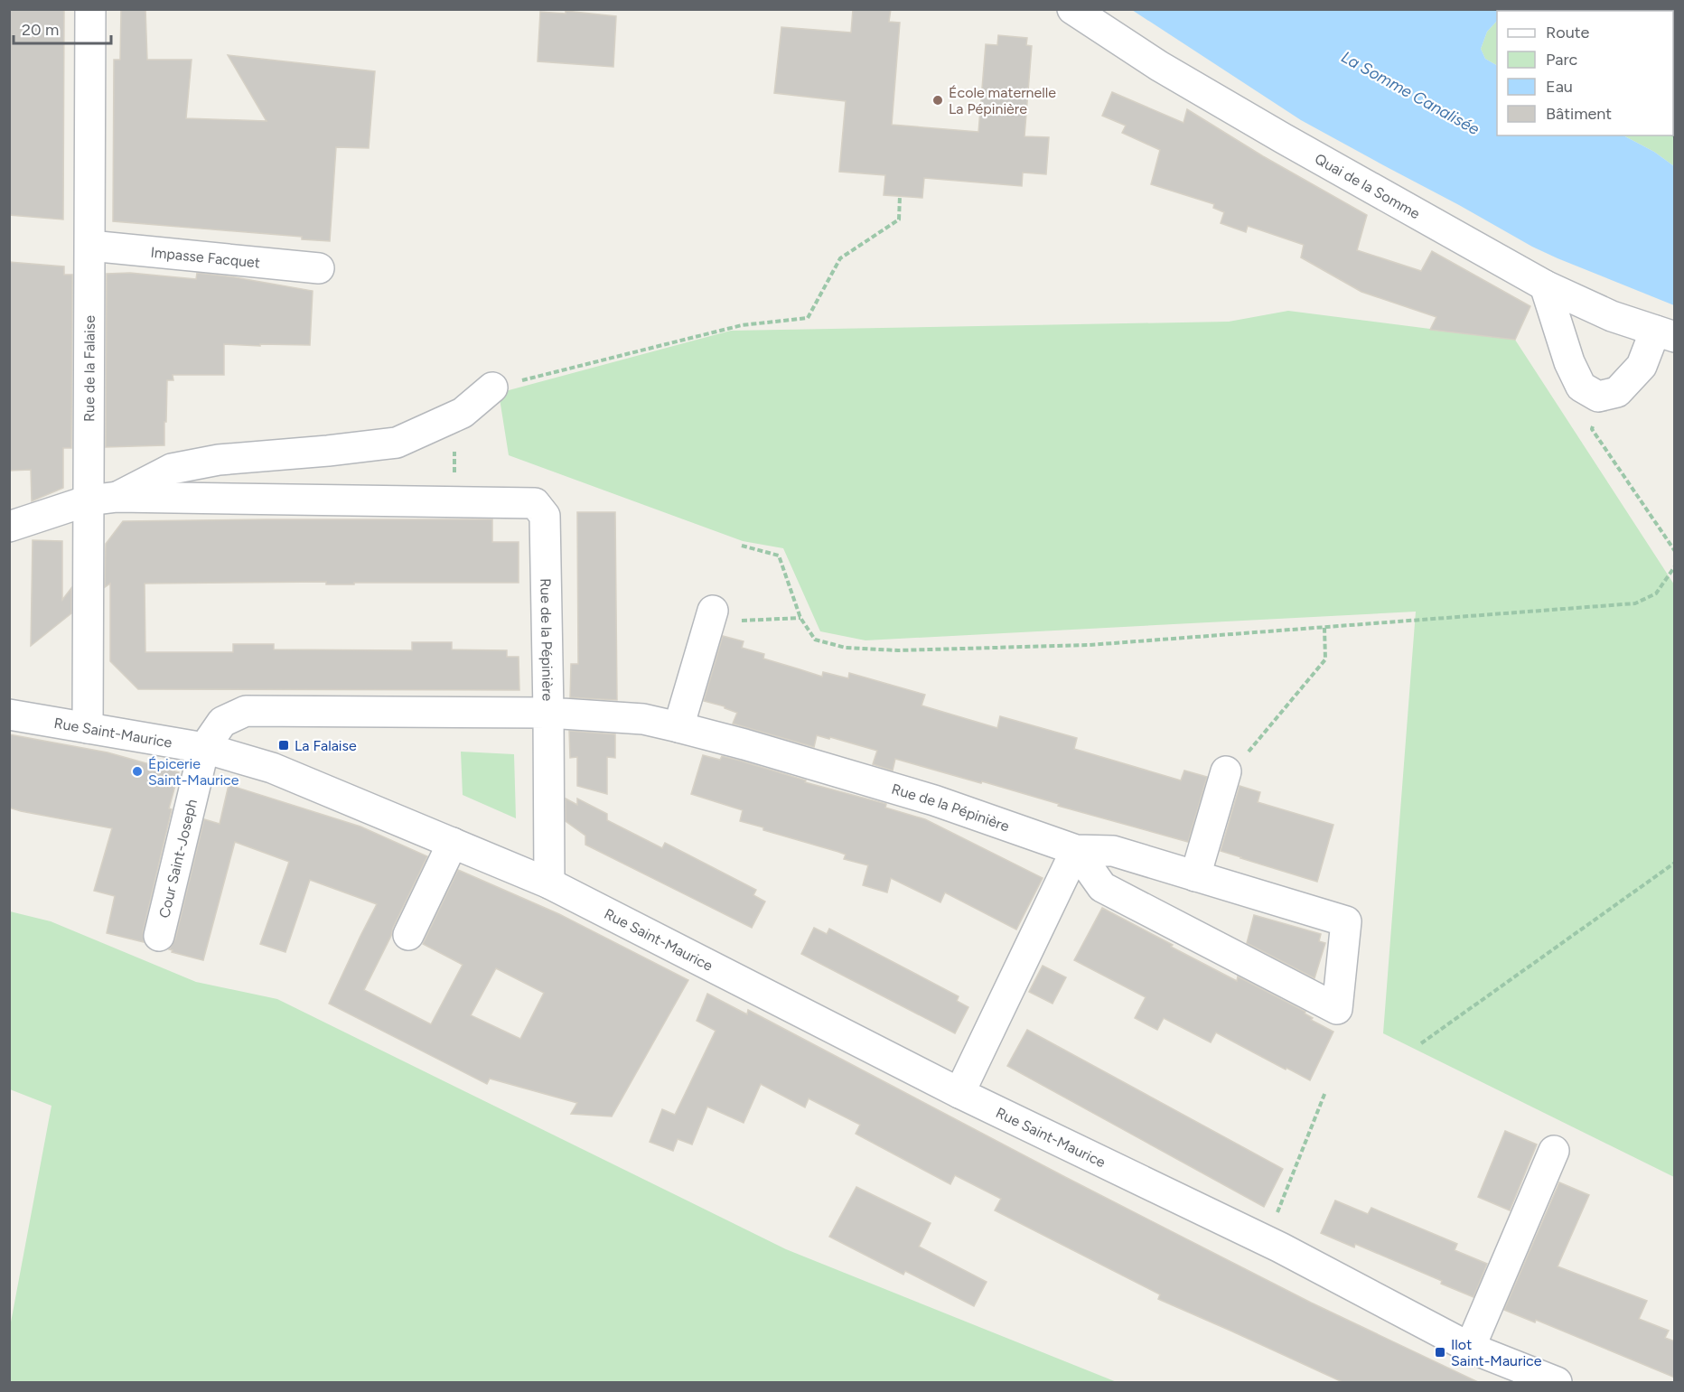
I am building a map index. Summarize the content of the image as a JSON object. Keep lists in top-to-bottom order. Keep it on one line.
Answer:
{"streets":{"street":["Quai de la Somme","Impasse Facquet","Rue de la Falaise","Rue de la Pépinière","Rue Saint-Maurice","Cour Saint-Joseph"]},"crossings":[["Impasse Facquet","Rue de la Falaise"],["Rue de la Falaise","Rue de la Pépinière"],["Rue de la Falaise","Rue Saint-Maurice"],["Rue Saint-Maurice","Cour Saint-Joseph"]],"water":["La Somme Canalisée"],"places":{"other":["École maternelle La Pépinière","Épicerie Saint-Maurice"],"transit":["La Falaise","Ilot Saint-Maurice"]},"legend":["Route","Parc","Eau","Bâtiment"],"scale_bar":"20 m"}
